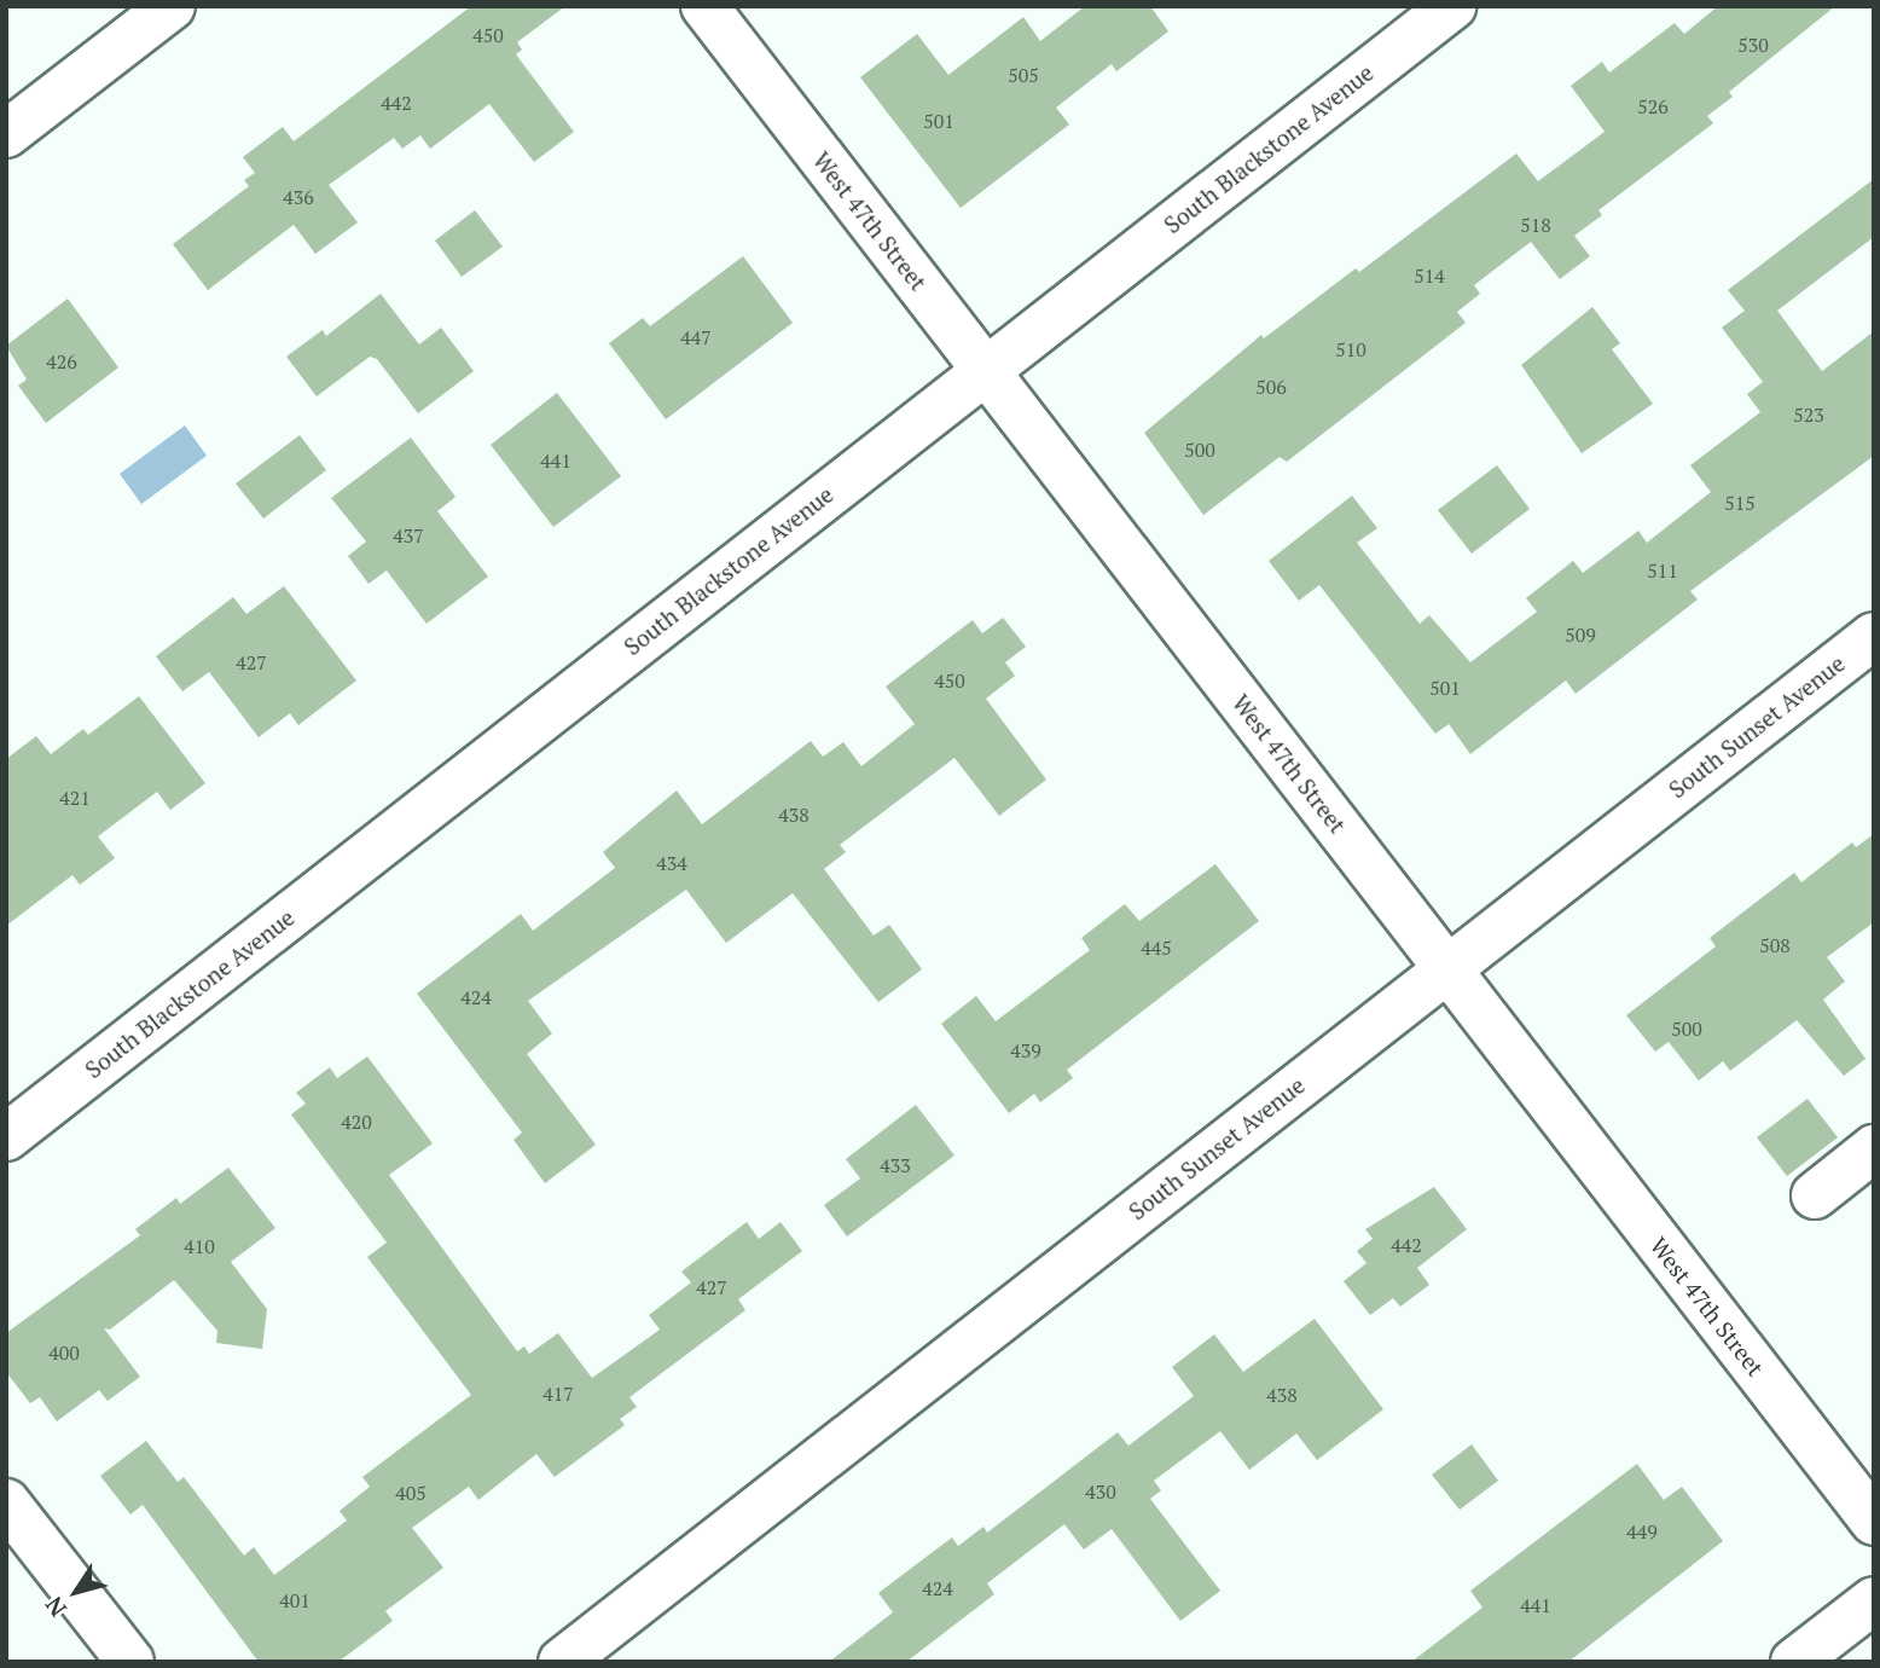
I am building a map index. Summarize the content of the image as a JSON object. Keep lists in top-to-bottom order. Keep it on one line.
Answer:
{"streets":{"street":["South Blackstone Avenue","West 47th Street","South Sunset Avenue"]},"crossings":[["South Blackstone Avenue","West 47th Street"],["West 47th Street","South Sunset Avenue"]],"house_numbers":["450","530","505","442","526","501","436","518","514","447","510","426","506","523","500","441","515","437","511","509","427","450","501","421","438","434","508","445","424","500","439","420","433","442","410","427","400","417","438","430","405","449","424","401","441"],"north":"bottom left"}
